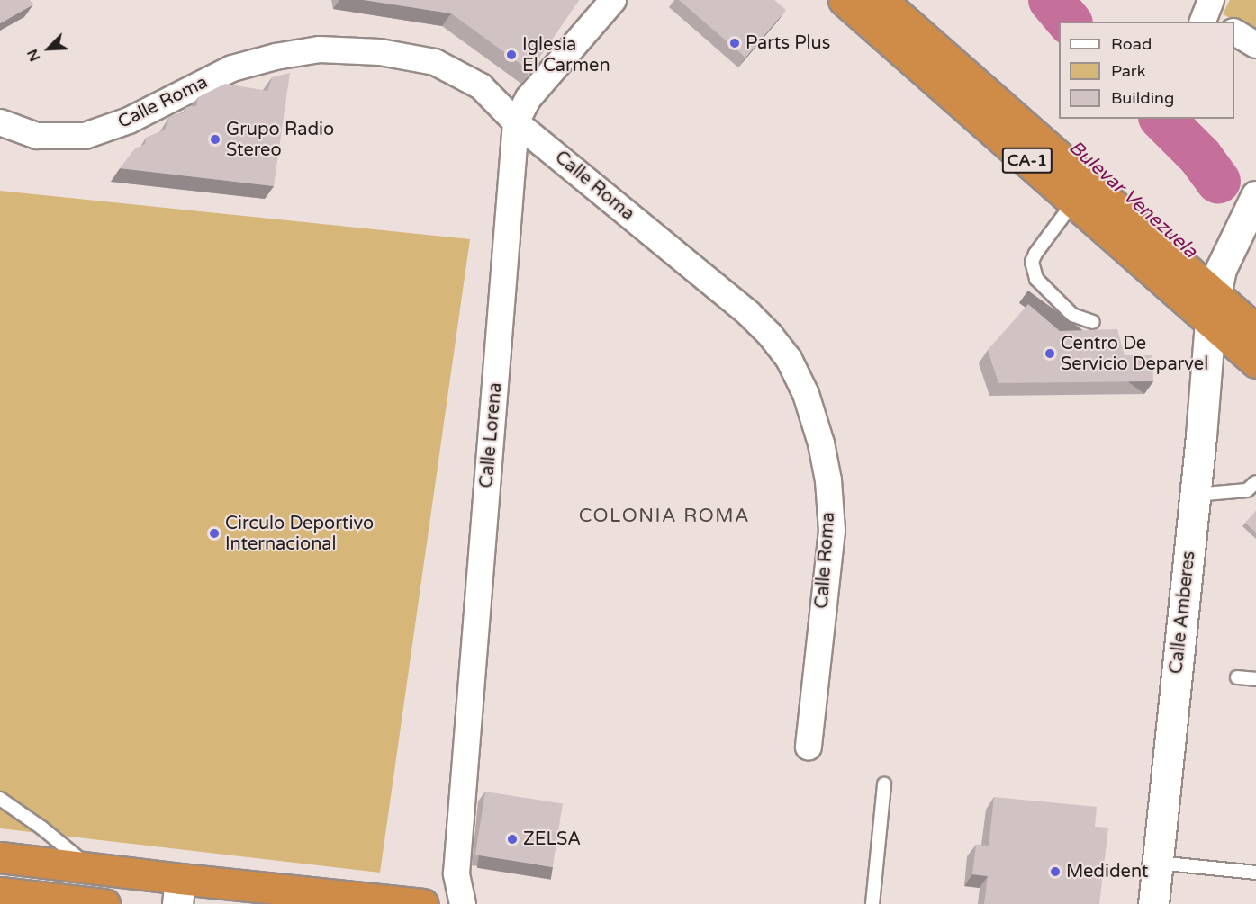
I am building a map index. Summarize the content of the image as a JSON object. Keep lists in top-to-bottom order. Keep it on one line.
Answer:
{"streets":{"highway":["CA-1"],"street":["Calle Roma","Calle Lorena","Calle Amberes"]},"crossings":[["Calle Roma","Calle Lorena"],["CA-1","Calle Amberes"]],"districts":["COLONIA ROMA"],"water":["Bulevar Venezuela"],"places":["Parts Plus","Iglesia El Carmen","Grupo Radio Stereo","Centro De Servicio Deparvel","Circulo Deportivo Internacional","ZELSA","Medident"],"legend":["Road","Park","Building"],"north":"bottom left"}
